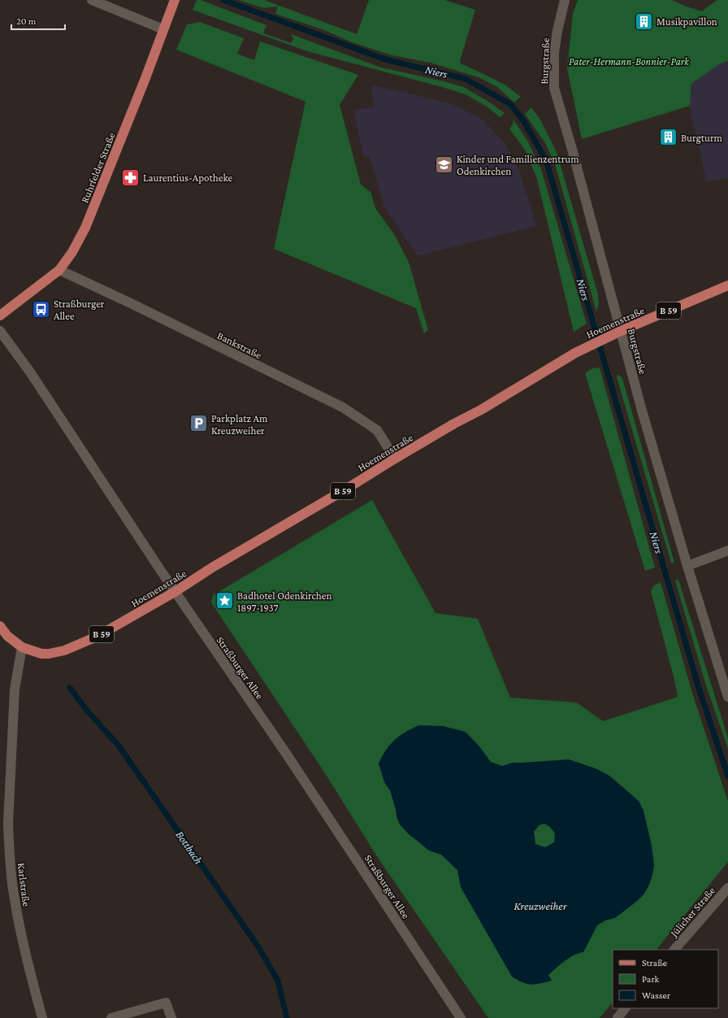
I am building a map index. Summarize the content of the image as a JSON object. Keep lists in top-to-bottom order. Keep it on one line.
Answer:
{"streets":{"main road":["Ruhrfelder Straße","B 59","Hoemenstraße"],"street":["Burgstraße","Bankstraße","Straßburger Allee","Karlstraße","Jülicher Straße"]},"crossings":[["Burgstraße","Hoemenstraße"],["Ruhrfelder Straße","Bankstraße"],["B 59","Hoemenstraße"],["B 59","Karlstraße"],["Hoemenstraße","Bankstraße"],["Hoemenstraße","Straßburger Allee"],["Hoemenstraße","Karlstraße"]],"water":["Niers","Bottbach","Kreuzweiher"],"parks":["Pater-Hermann-Bonnier-Park"],"places":{"building":["Musikpavillon","Burgturm"],"school or university":["Kinder und Familienzentrum Odenkirchen"],"pharmacy":["Laurentius-Apotheke"],"bus stop":["Straßburger Allee"],"parking":["Parkplatz Am Kreuzweiher"],"place":["Badhotel Odenkirchen 1897-1937"]},"legend":["Straße","Park","Wasser"],"scale_bar":"20 m"}
